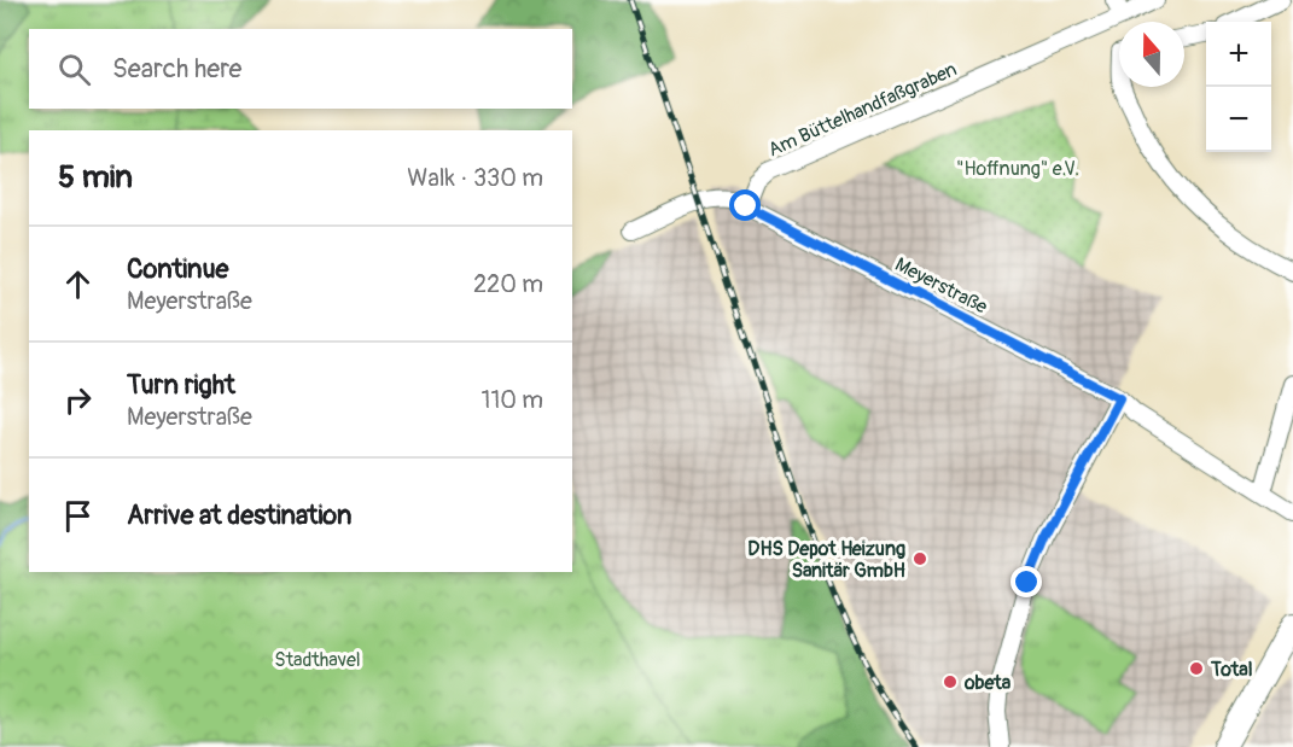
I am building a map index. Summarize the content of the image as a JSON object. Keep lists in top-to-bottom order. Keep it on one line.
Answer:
{"streets":{"street":["Am Büttelhandfaßgraben","Meyerstraße"]},"crossings":[["Am Büttelhandfaßgraben","Meyerstraße"]],"parks":["\"Hoffnung\" e.V.","Stadthavel"],"places":["DHS Depot Heizung Sanitär GmbH","Total","obeta"],"north":"top","page":{"map_buttons":["+","−"],"search":"Search here","heading":["5 min","Walk · 330 m"],"list":[["Continue","Meyerstraße","220 m"],["Turn right","Meyerstraße","110 m"],"Arrive at destination"]}}
